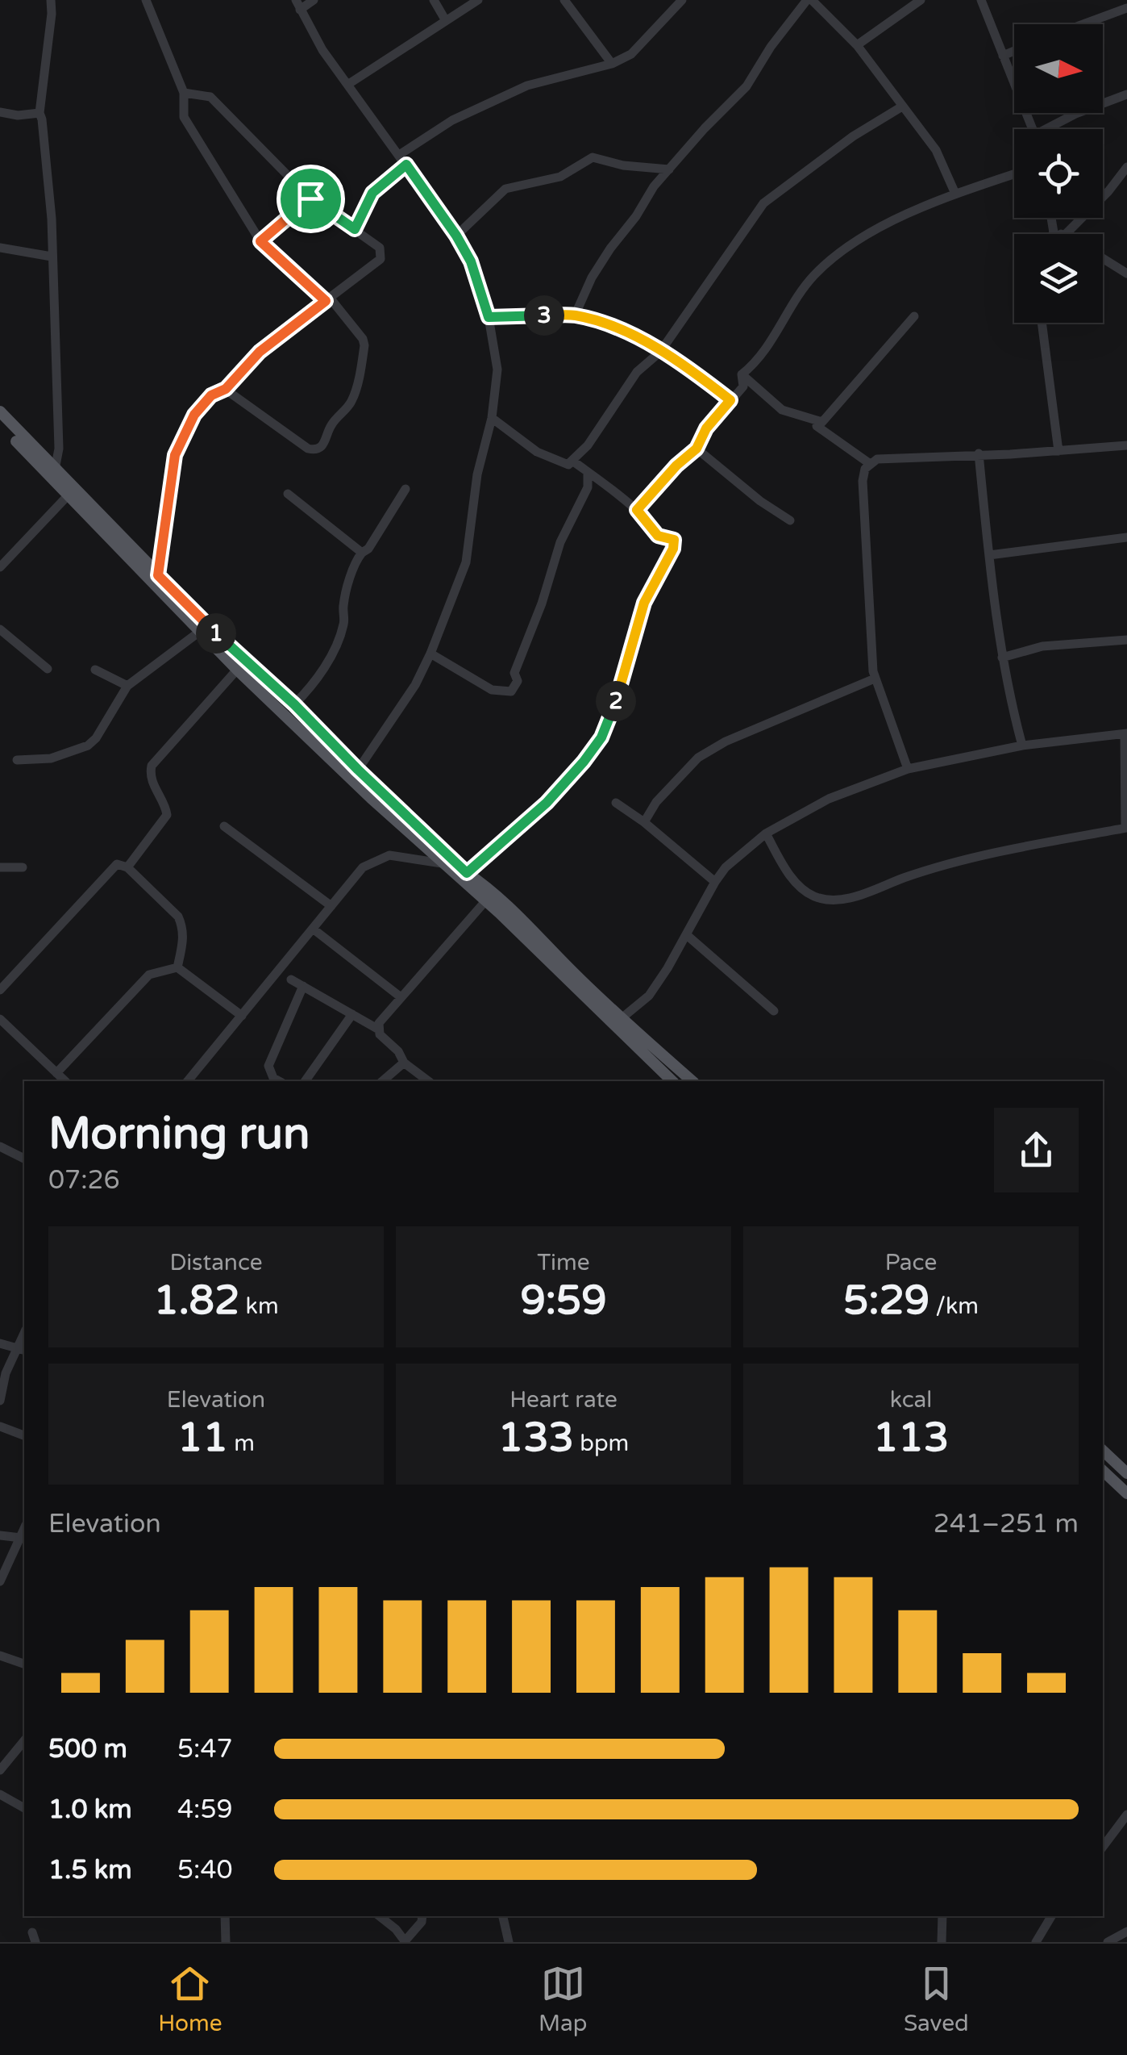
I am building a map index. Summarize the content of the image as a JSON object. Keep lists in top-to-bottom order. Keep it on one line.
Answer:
{"north":"right","page":{"pins":["3","1","2"],"heading":["Morning run","07:26"],"stats":[["Distance","1.82 km"],["Time","9:59"],["Pace","5:29 /km"],["Elevation","11 m"],["Heart rate","133 bpm"],["kcal","113"]],"chart":["Elevation","241–251 m"],"list":[{"name":"500 m","note":"5:47"},{"name":"1.0 km","note":"4:59"},{"name":"1.5 km","note":"5:40"}],"tabs":["Home","Map","Saved"]}}
